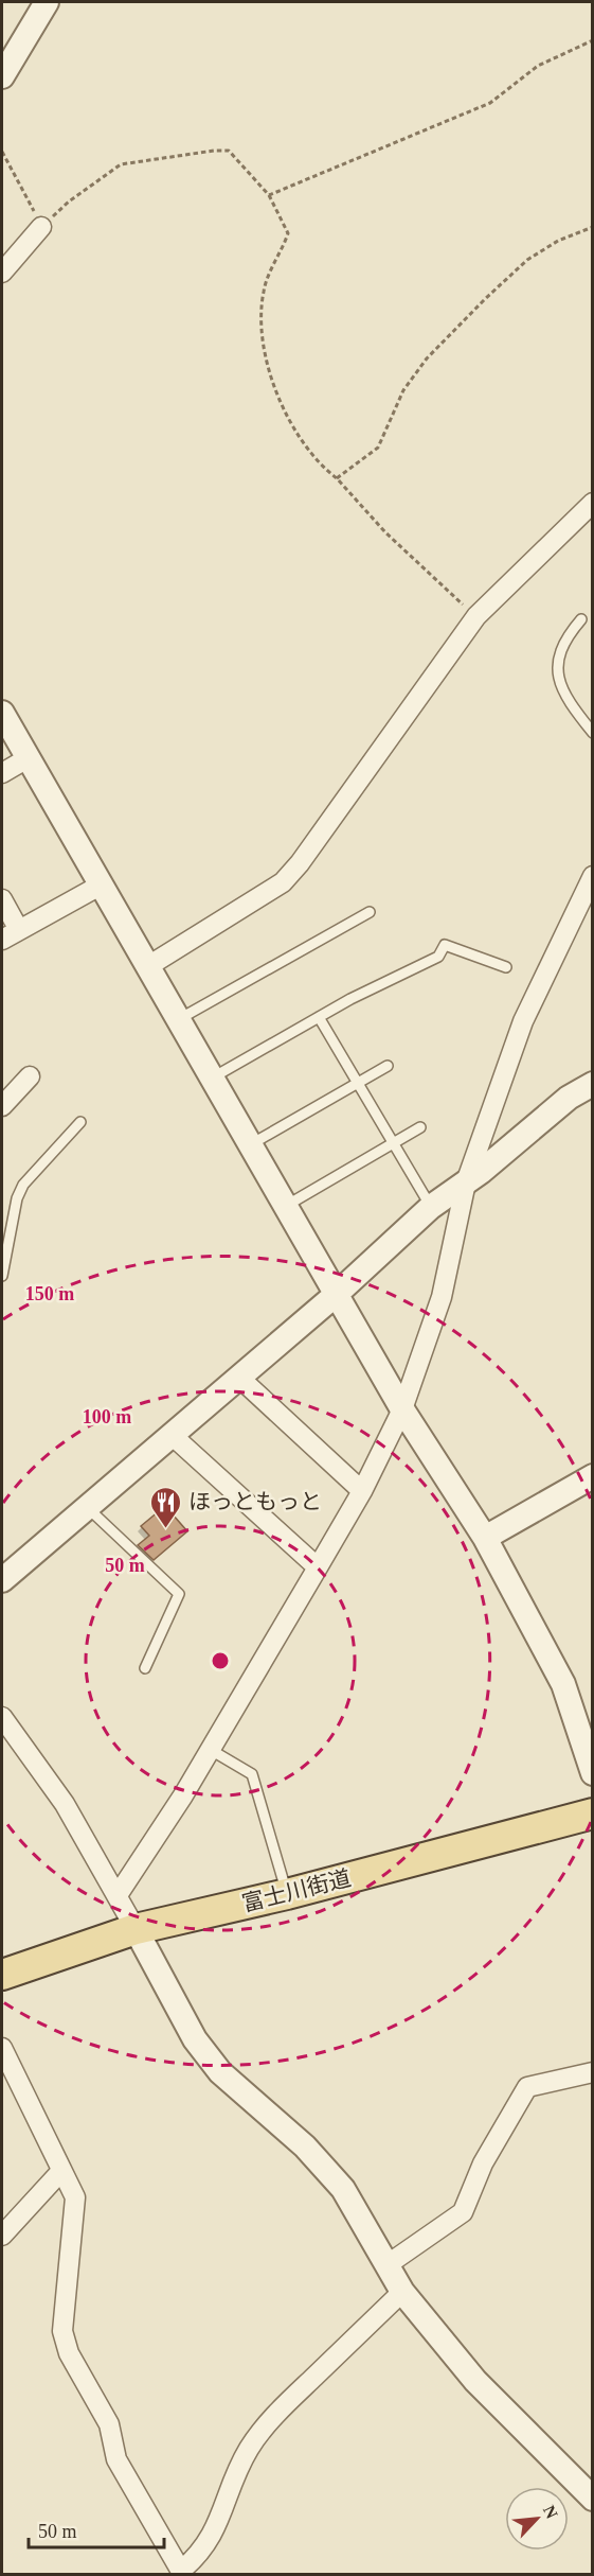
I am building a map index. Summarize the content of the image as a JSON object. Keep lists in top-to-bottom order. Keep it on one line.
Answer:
{"streets":{"main road":["富士川街道"]},"places":{"restaurant":["ほっともっと"]},"scale_bar":"50 m","north":"top right","rings":["150 m","100 m","50 m"]}
